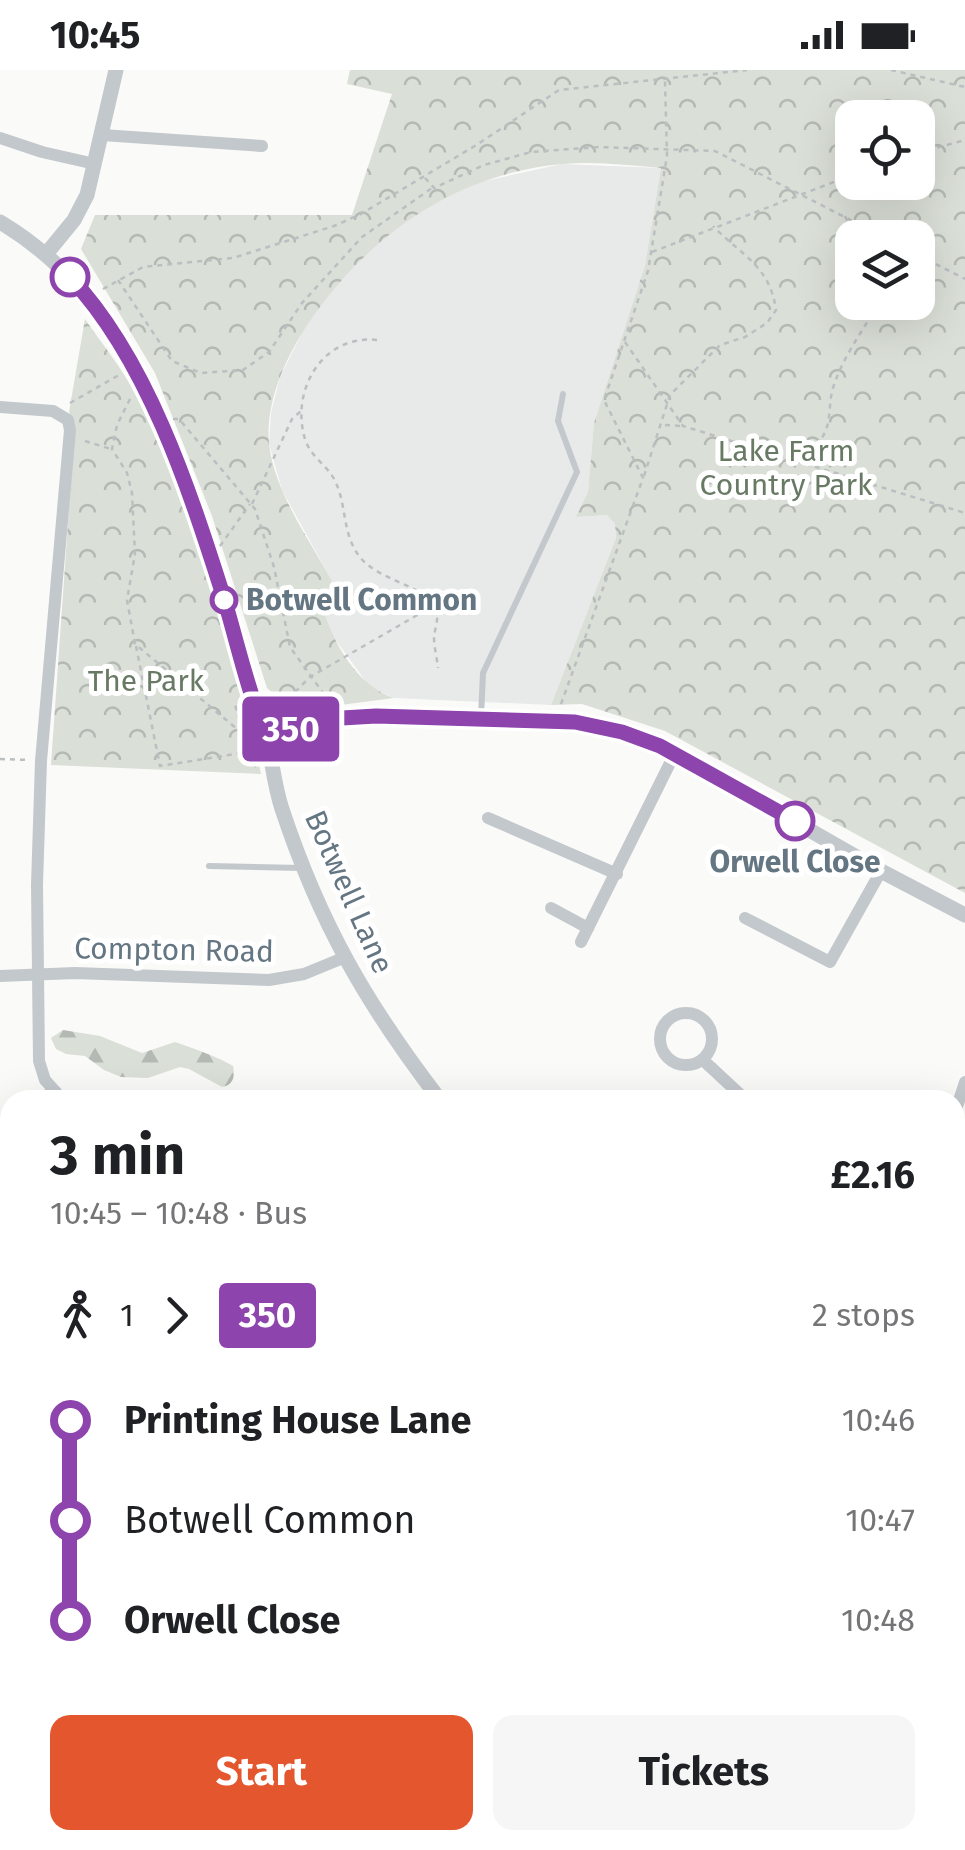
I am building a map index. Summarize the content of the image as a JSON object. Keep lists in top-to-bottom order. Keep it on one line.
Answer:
{"streets":{"street":["Botwell Lane","Compton Road"]},"crossings":[["Botwell Lane","Compton Road"]],"parks":["Lake Farm Country Park","The Park"],"places":["Botwell Common","Orwell Close"],"lines":["bus line 350"],"page":{"status":"10:45","on_map":"350","heading":["3 min","10:45 – 10:48 · Bus","£2.16"],"legs":["1","350","2 stops"],"list":[{"name":"Printing House Lane","value":"10:46"},{"name":"Botwell Common","value":"10:47"},{"name":"Orwell Close","value":"10:48"}],"buttons":["Start","Tickets"]}}
